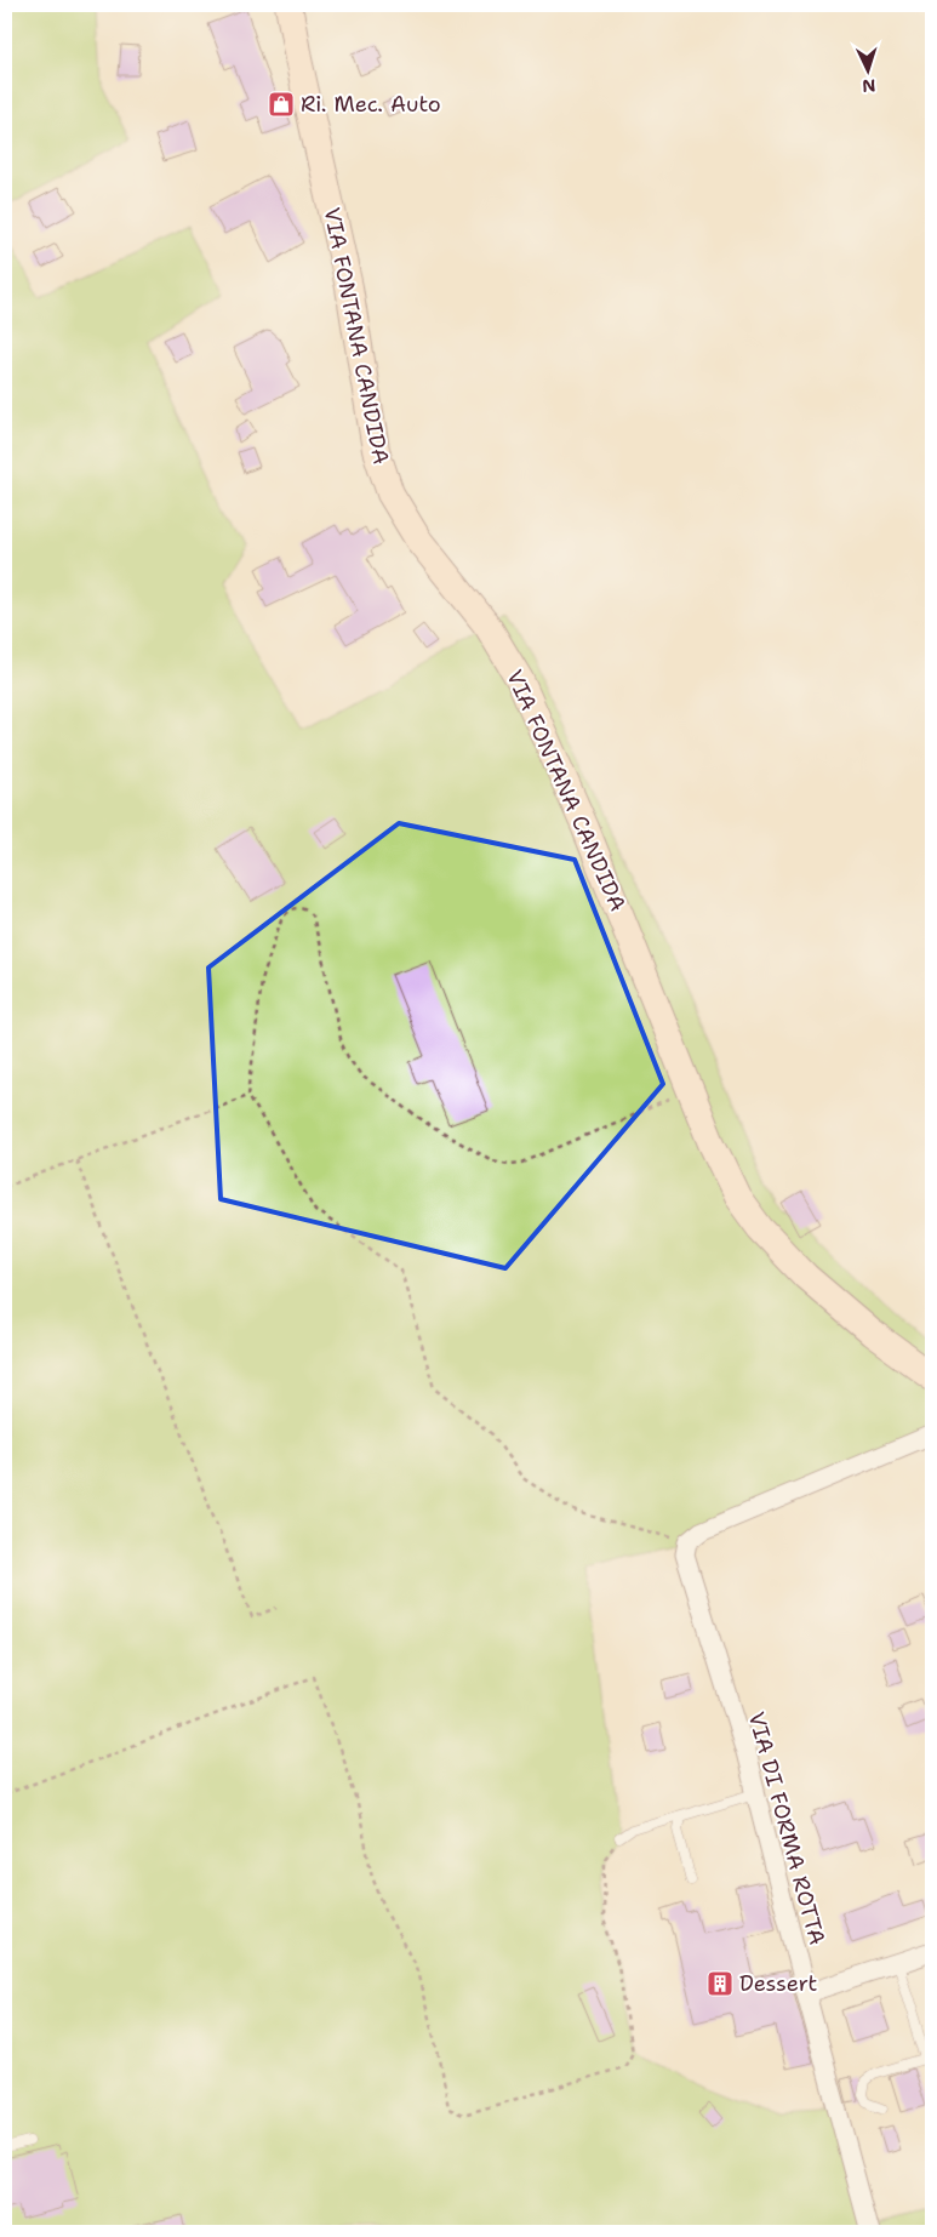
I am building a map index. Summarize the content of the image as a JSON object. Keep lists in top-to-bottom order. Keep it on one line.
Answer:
{"streets":{"main road":["VIA FONTANA CANDIDA"],"street":["VIA DI FORMA ROTTA"]},"places":{"shop":["Ri. Mec. Auto"],"building":["Dessert"]},"north":"bottom"}
